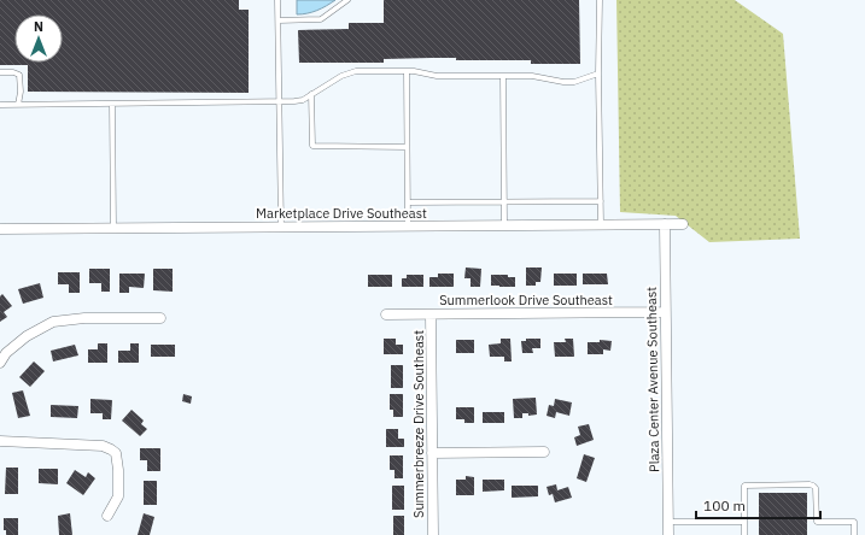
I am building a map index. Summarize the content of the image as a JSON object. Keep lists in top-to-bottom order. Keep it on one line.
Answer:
{"streets":{"street":["Marketplace Drive Southeast","Summerlook Drive Southeast","Plaza Center Avenue Southeast","Summerbreeze Drive Southeast"]},"crossings":[["Marketplace Drive Southeast","Plaza Center Avenue Southeast"],["Summerlook Drive Southeast","Plaza Center Avenue Southeast"],["Summerlook Drive Southeast","Summerbreeze Drive Southeast"]],"scale_bar":"100 m","north":"top"}
